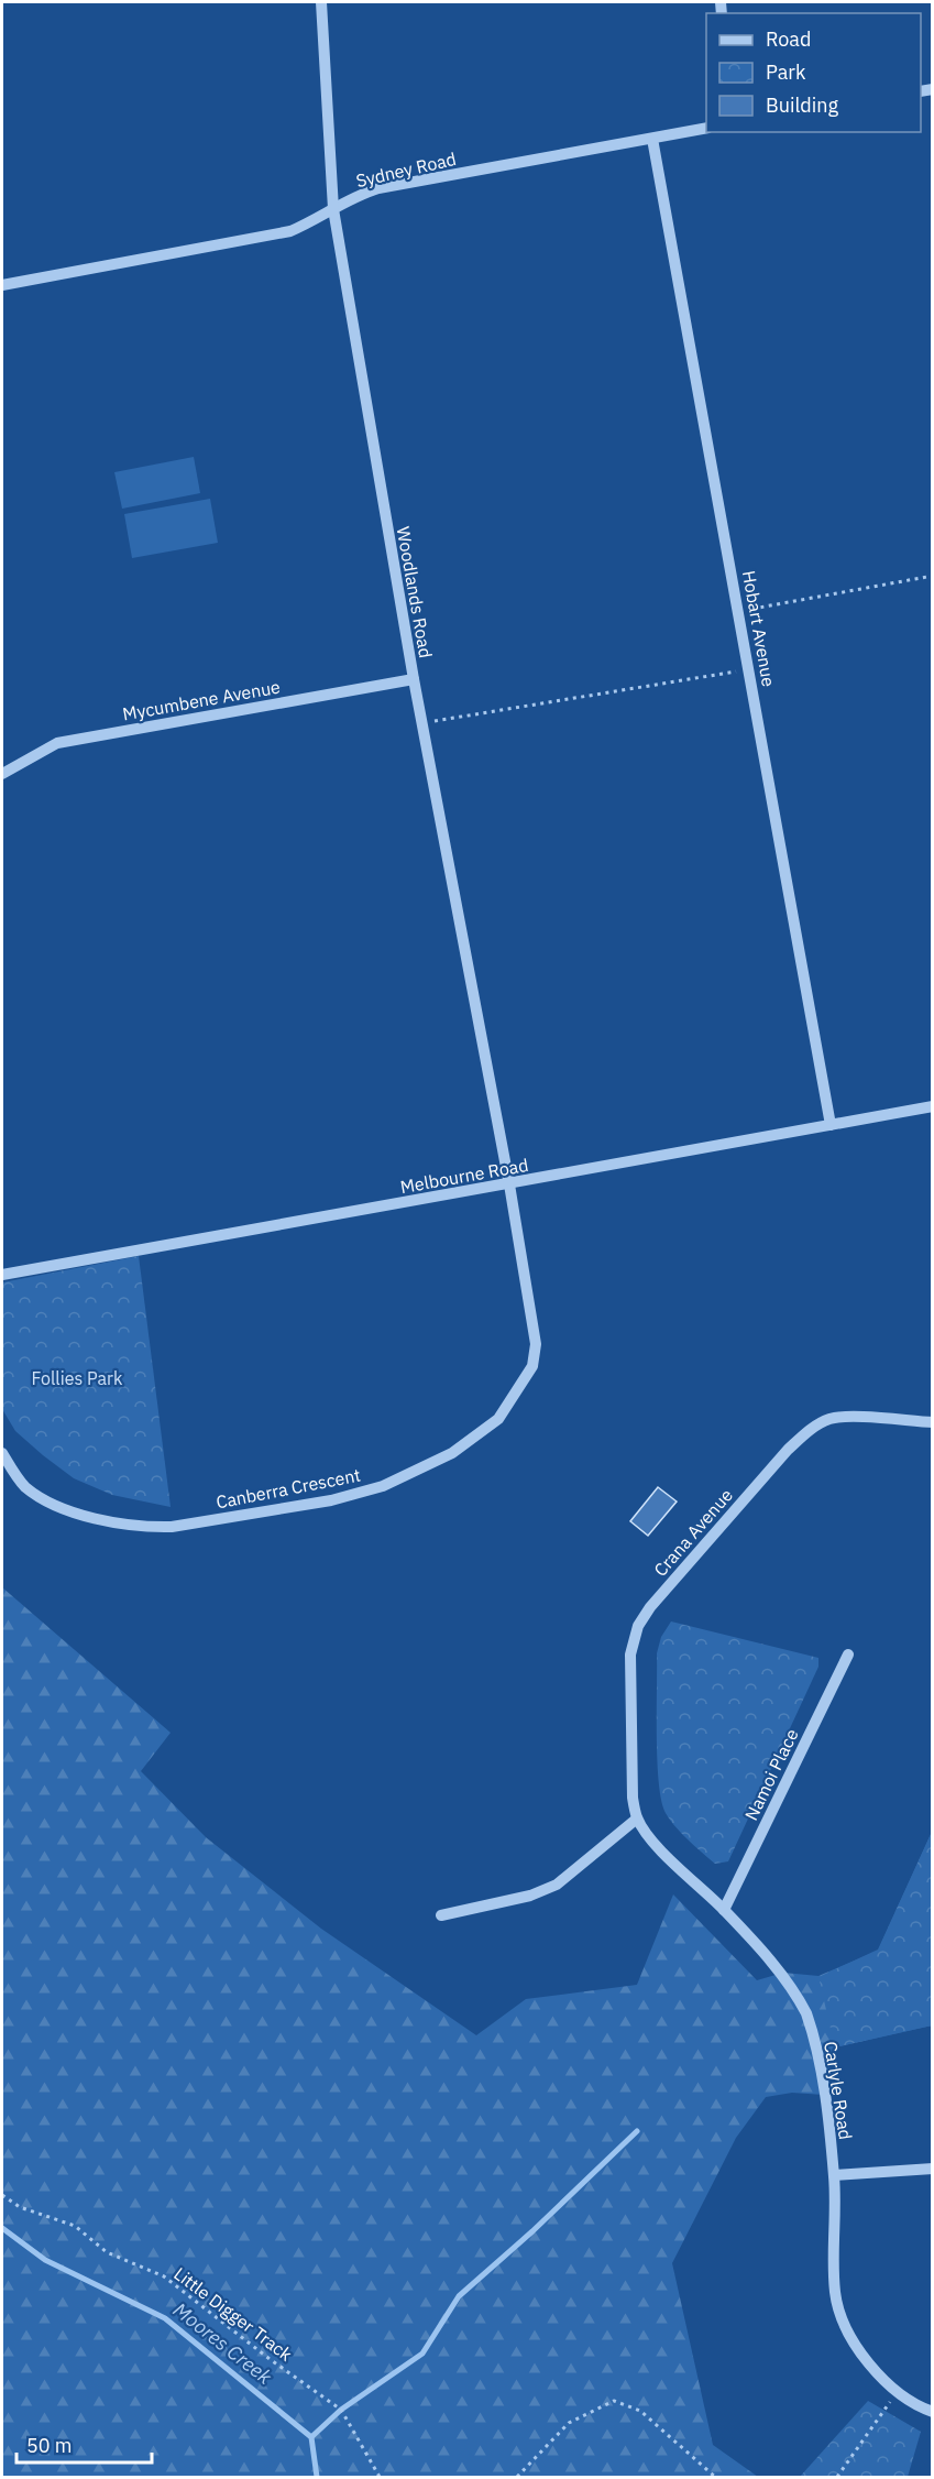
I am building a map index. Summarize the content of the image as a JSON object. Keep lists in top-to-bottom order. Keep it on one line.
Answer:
{"streets":{"street":["Sydney Road","Woodlands Road","Hobart Avenue","Mycumbene Avenue","Melbourne Road","Canberra Crescent","Crana Avenue","Namoi Place","Carlyle Road"],"path":["Little Digger Track"]},"crossings":[["Sydney Road","Woodlands Road"],["Sydney Road","Hobart Avenue"],["Woodlands Road","Mycumbene Avenue"],["Woodlands Road","Melbourne Road"],["Woodlands Road","Canberra Crescent"],["Hobart Avenue","Melbourne Road"],["Melbourne Road","Canberra Crescent"],["Crana Avenue","Carlyle Road"],["Namoi Place","Carlyle Road"]],"water":["Moores Creek"],"parks":["Follies Park"],"legend":["Road","Park","Building"],"scale_bar":"50 m"}
